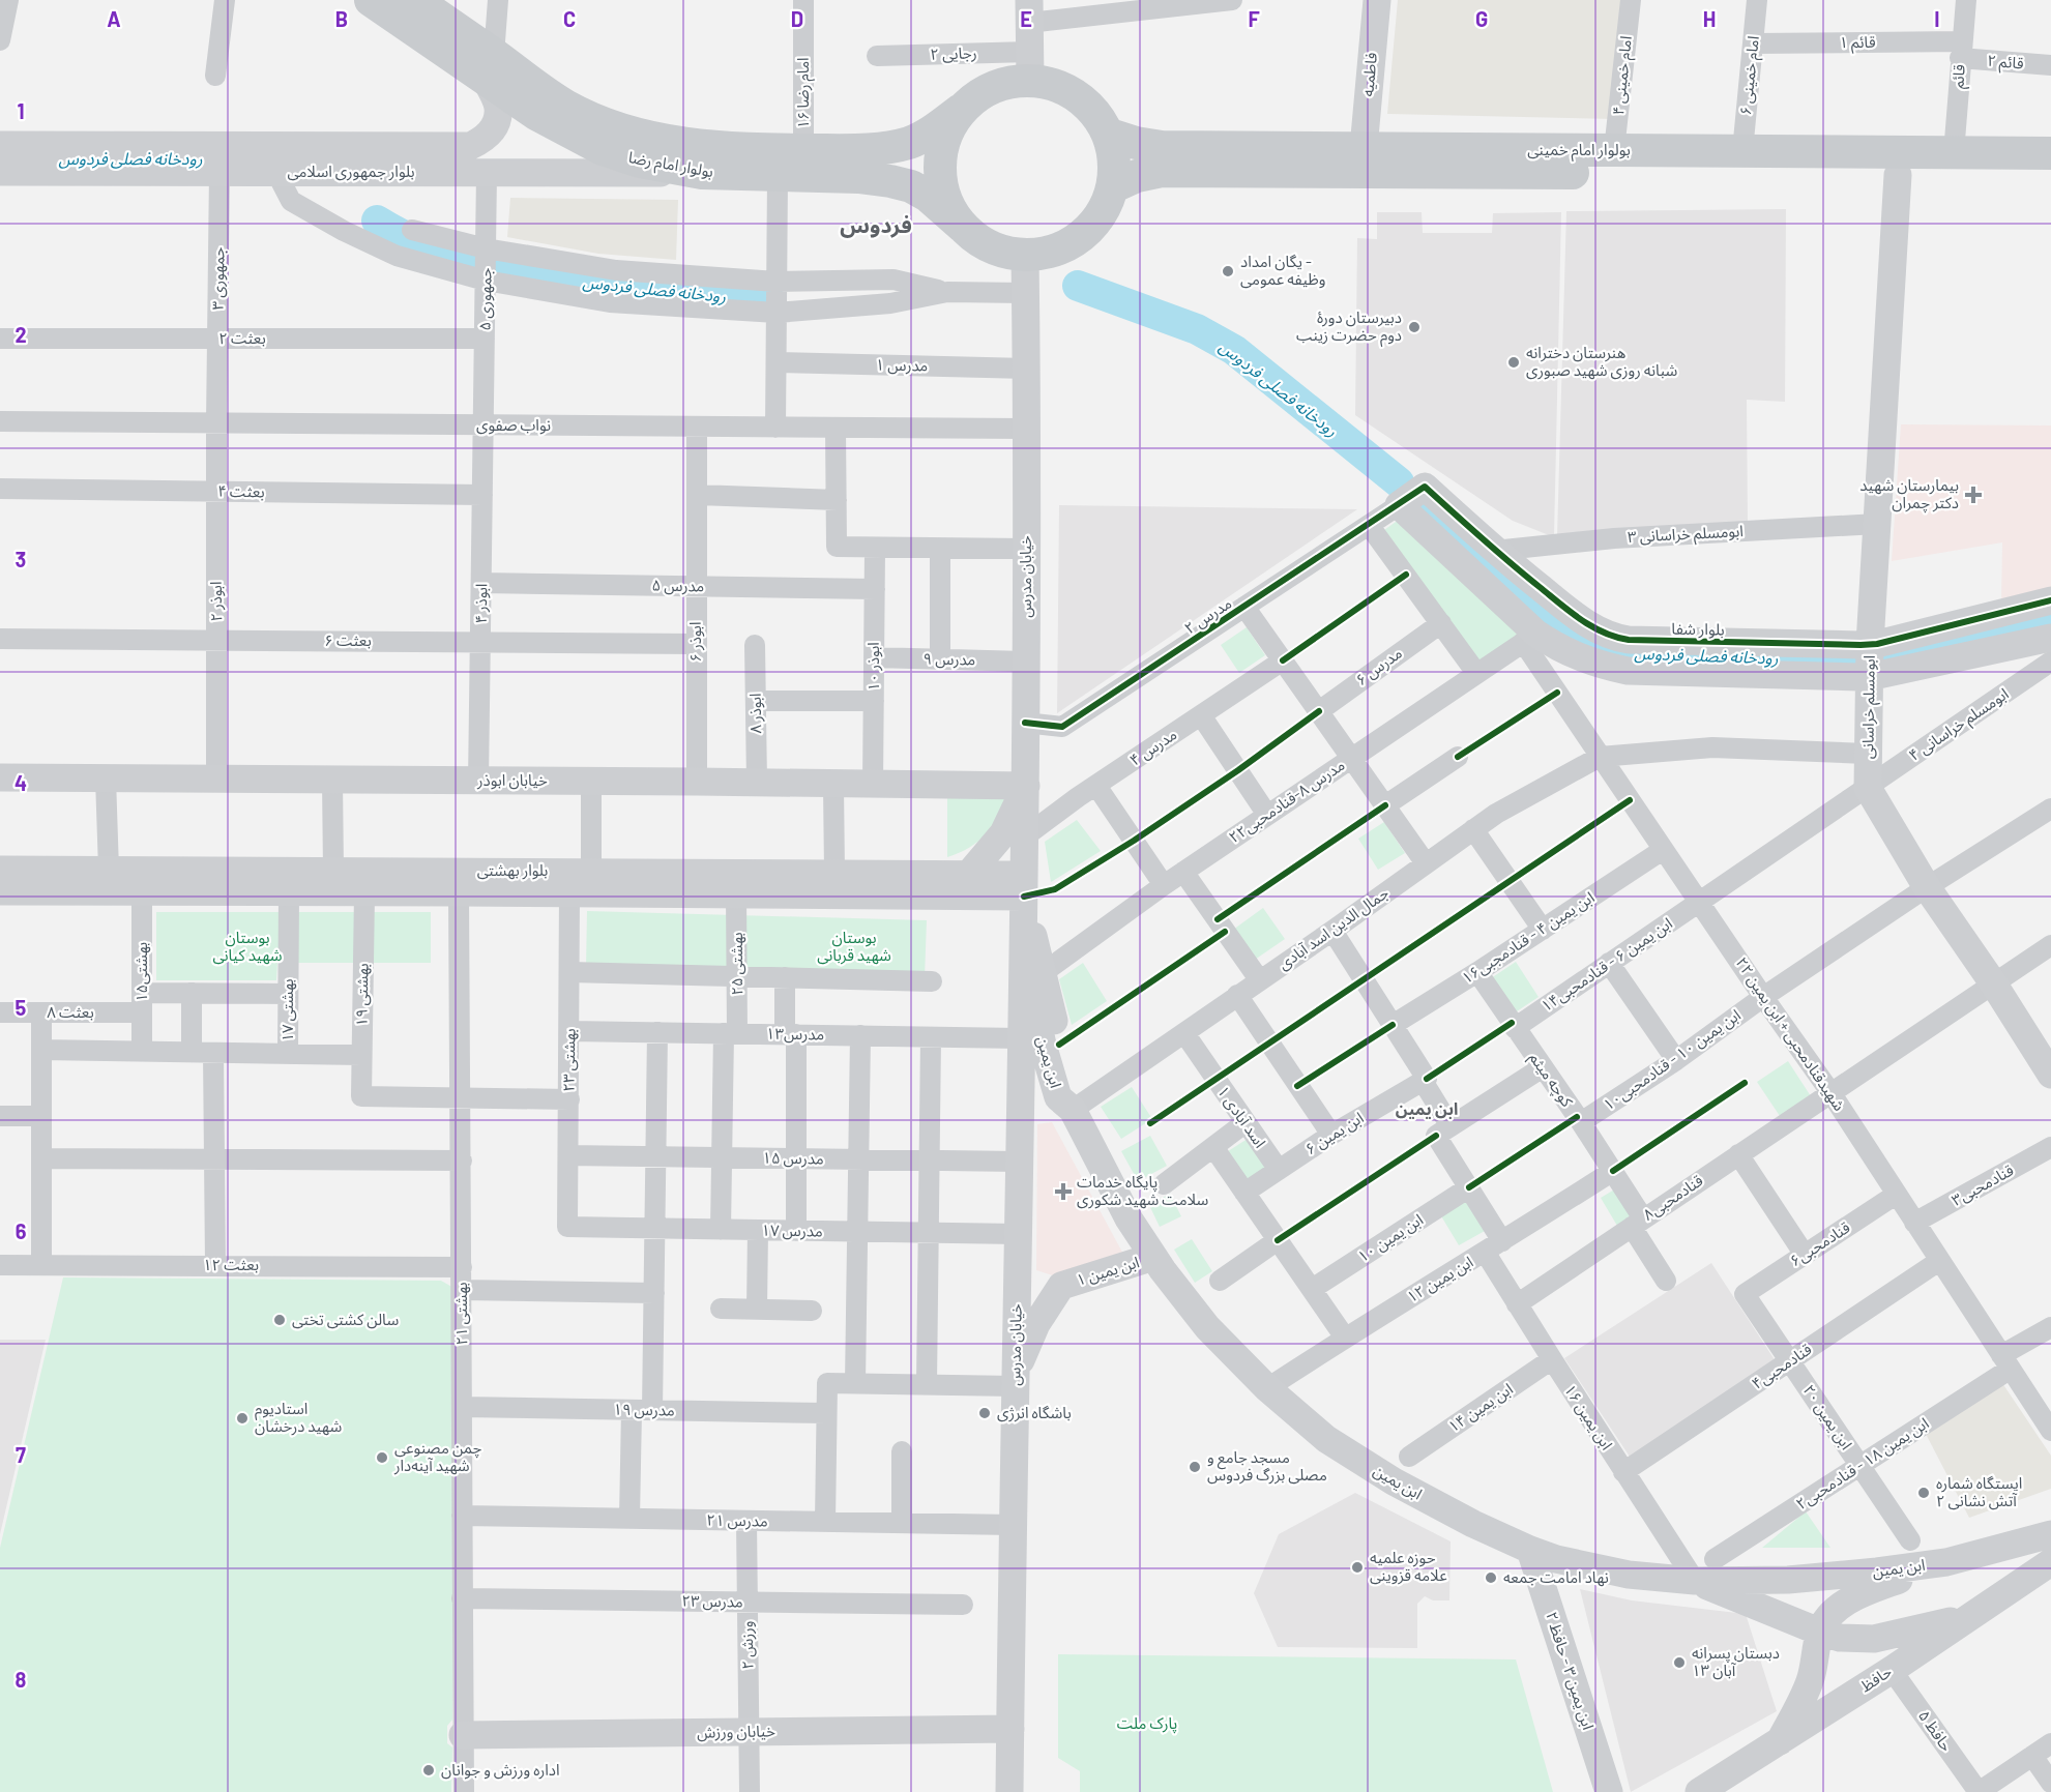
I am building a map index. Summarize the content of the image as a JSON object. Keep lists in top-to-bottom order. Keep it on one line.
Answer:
{"streets":{"main road":["فاطمیه","بولوار امام خمینی","بولوار امام رضا","بلوار جمهوری اسلامی","خیابان مدرس","بلوار شفا","ابومسلم خراسانی","خیابان ابوذر","بلوار بهشتی","ابن یمین","ابن یمین ۱","ابن یمین ۳ - حافظ ۲","حافظ","خیابان ورزش"],"street":["قائم ۱","رجایی ۲","قائم ۲","امام خمینی ۴","امام خمینی ۶","قائم","امام رضا ۱۶","جمهوری ۳","جمهوری ۵","بعثت ۲","مدرس ۱","نواب صفوی","بعثت ۴","ابومسلم خراسانی ۳","مدرس ۵","ابوذر ۲","ابوذر ۴","مدرس ۲","بعثت ۶","ابوذر ۶","مدرس ۹","ابوذر ۱۰","مدرس ۶","ابوذر ۸","ابومسلم خراسانی ۴","مدرس ۴","مدرس ۸-قنادمحبی۲۲","جمال الدین اسد آبادی","ابن یمین ۴ - قنادمجبی۱۶","بهشتی ۲۵","ابن یمین ۶ - قنادمحبی۱۴","بهشتی۱۵","بهشتی ۱۹","بهشتی ۱۷","بعثت ۸","مدرس۱۳","شهیدقنادمحبی + ابن یمین ۲۲","بهشتی ۲۳","ابن یمین ۱۰ - قنادمحبی۱۰","کوچه میثم","اسد آبادی ۱","ابن یمین ۶","مدرس ۱۵","قنادمحبی۳","قنادمحبی۸","مدرس ۱۷","ابن یمین ۱۰","قنادمحبی۶","بعثت ۱۲","ابن یمین ۱۲","بهشتی ۲۱","قنادمحبی۴","ابن یمین ۱۴","مدرس ۱۹","ابن یمین ۱۶","ابن یمین ۲۰","ابن یمین ۱۸ - قنادمحبی۲","مدرس ۲۱","مدرس ۲۳","ورزش ۲","حافظ ۵"]},"crossings":[["قائم ۱","قائم ۲"],["قائم ۱","امام خمینی ۶"],["قائم ۱","قائم"],["رجایی ۲","بولوار امام خمینی"],["رجایی ۲","بولوار امام رضا"],["رجایی ۲","خیابان مدرس"],["قائم ۲","قائم"],["فاطمیه","بولوار امام خمینی"],["امام خمینی ۴","بولوار امام خمینی"],["امام خمینی ۶","بولوار امام خمینی"],["قائم","بولوار امام خمینی"],["امام رضا ۱۶","بولوار امام رضا"],["بولوار امام خمینی","بولوار امام رضا"],["بولوار امام خمینی","خیابان مدرس"],["بولوار امام خمینی","ابومسلم خراسانی"],["بولوار امام رضا","بلوار جمهوری اسلامی"],["بولوار امام رضا","خیابان مدرس"],["بلوار جمهوری اسلامی","جمهوری ۳"],["بلوار جمهوری اسلامی","جمهوری ۵"],["جمهوری ۳","بعثت ۲"],["جمهوری ۳","نواب صفوی"],["جمهوری ۳","ابوذر ۲"],["جمهوری ۵","بعثت ۲"],["جمهوری ۵","نواب صفوی"],["جمهوری ۵","ابوذر ۴"],["مدرس ۱","خیابان مدرس"],["نواب صفوی","خیابان مدرس"],["نواب صفوی","ابوذر ۲"],["نواب صفوی","ابوذر ۴"],["نواب صفوی","ابوذر ۶"],["بعثت ۴","ابوذر ۲"],["بعثت ۴","ابوذر ۴"],["ابومسلم خراسانی ۳","بلوار شفا"],["ابومسلم خراسانی ۳","ابومسلم خراسانی"],["خیابان مدرس","مدرس ۲"],["خیابان مدرس","مدرس ۹"],["خیابان مدرس","مدرس ۴"],["خیابان مدرس","خیابان ابوذر"],["خیابان مدرس","مدرس ۸-قنادمحبی۲۲"],["خیابان مدرس","بلوار بهشتی"],["خیابان مدرس","جمال الدین اسد آبادی"],["خیابان مدرس","مدرس۱۳"],["خیابان مدرس","ابن یمین"],["خیابان مدرس","مدرس ۱۵"],["خیابان مدرس","مدرس ۱۷"],["خیابان مدرس","مدرس ۲۱"],["خیابان مدرس","خیابان ورزش"],["مدرس ۵","ابوذر ۴"],["مدرس ۵","ابوذر ۶"],["مدرس ۵","ابوذر ۱۰"],["ابوذر ۲","بعثت ۶"],["ابوذر ۲","خیابان ابوذر"],["ابوذر ۴","بعثت ۶"],["ابوذر ۴","خیابان ابوذر"],["مدرس ۲","بلوار شفا"],["بلوار شفا","ابومسلم خراسانی"],["بعثت ۶","ابوذر ۶"],["ابوذر ۶","خیابان ابوذر"],["مدرس ۹","ابوذر ۱۰"],["ابوذر ۱۰","خیابان ابوذر"],["ابومسلم خراسانی","ابومسلم خراسانی ۴"],["ابوذر ۸","خیابان ابوذر"],["ابومسلم خراسانی ۴","ابن یمین ۶ - قنادمحبی۱۴"],["ابومسلم خراسانی ۴","شهیدقنادمحبی + ابن یمین ۲۲"],["مدرس ۸-قنادمحبی۲۲","شهیدقنادمحبی + ابن یمین ۲۲"],["بلوار بهشتی","بهشتی ۲۵"],["بلوار بهشتی","بهشتی۱۵"],["بلوار بهشتی","بهشتی ۱۹"],["بلوار بهشتی","بهشتی ۱۷"],["بلوار بهشتی","بهشتی ۲۳"],["بلوار بهشتی","بهشتی ۲۱"],["جمال الدین اسد آبادی","شهیدقنادمحبی + ابن یمین ۲۲"],["جمال الدین اسد آبادی","ابن یمین"],["جمال الدین اسد آبادی","اسد آبادی ۱"],["جمال الدین اسد آبادی","ابن یمین ۱۶"],["ابن یمین ۴ - قنادمجبی۱۶","شهیدقنادمحبی + ابن یمین ۲۲"],["ابن یمین ۴ - قنادمجبی۱۶","کوچه میثم"],["ابن یمین ۴ - قنادمجبی۱۶","ابن یمین ۱۶"],["بهشتی ۲۵","مدرس۱۳"],["بهشتی ۲۵","مدرس ۱۵"],["بهشتی ۲۵","مدرس ۱۷"],["ابن یمین ۶ - قنادمحبی۱۴","شهیدقنادمحبی + ابن یمین ۲۲"],["ابن یمین ۶ - قنادمحبی۱۴","کوچه میثم"],["بهشتی۱۵","بعثت ۸"],["بهشتی ۱۹","بهشتی ۲۱"],["بهشتی ۱۷","بعثت ۸"],["مدرس۱۳","بهشتی ۲۳"],["شهیدقنادمحبی + ابن یمین ۲۲","ابن یمین ۱۰ - قنادمحبی۱۰"],["شهیدقنادمحبی + ابن یمین ۲۲","قنادمحبی۳"],["شهیدقنادمحبی + ابن یمین ۲۲","قنادمحبی۸"],["شهیدقنادمحبی + ابن یمین ۲۲","قنادمحبی۶"],["شهیدقنادمحبی + ابن یمین ۲۲","قنادمحبی۴"],["شهیدقنادمحبی + ابن یمین ۲۲","ابن یمین ۱۸ - قنادمحبی۲"],["بهشتی ۲۳","مدرس ۱۵"],["بهشتی ۲۳","مدرس ۱۷"],["ابن یمین ۱۰ - قنادمحبی۱۰","کوچه میثم"],["ابن یمین","ابن یمین ۱"],["ابن یمین","ابن یمین ۱۲"],["ابن یمین","ابن یمین ۱۶"],["ابن یمین","ابن یمین ۳ - حافظ ۲"],["کوچه میثم","قنادمحبی۸"],["کوچه میثم","ابن یمین ۱۲"],["اسد آبادی ۱","ابن یمین ۶"],["ابن یمین ۶","ابن یمین ۱۶"],["قنادمحبی۸","ابن یمین ۱۶"],["ابن یمین ۱۰","ابن یمین ۱۶"],["قنادمحبی۶","ابن یمین ۲۰"],["بعثت ۱۲","بهشتی ۲۱"],["ابن یمین ۱۲","ابن یمین ۱۶"],["بهشتی ۲۱","مدرس ۱۹"],["بهشتی ۲۱","مدرس ۲۱"],["بهشتی ۲۱","مدرس ۲۳"],["بهشتی ۲۱","خیابان ورزش"],["قنادمحبی۴","ابن یمین ۱۶"],["قنادمحبی۴","ابن یمین ۲۰"],["ابن یمین ۱۴","ابن یمین ۱۶"],["ابن یمین ۲۰","ابن یمین ۱۸ - قنادمحبی۲"],["مدرس ۲۱","ورزش ۲"],["مدرس ۲۳","ورزش ۲"],["ورزش ۲","خیابان ورزش"],["حافظ","حافظ ۵"]],"districts":["فردوس","ابن یمین"],"water":["رودخانه فصلی فردوس"],"parks":["بوستان شهید کیانی","بوستان شهید قربانی","پارک ملت"],"places":{"other":["یگان امداد - وظیفه عمومی","دبیرستان دورهٔ دوم حضرت زینب","هنرستان دخترانه شبانه روزی شهید صبوری","سالن کشتی تختی","باشگاه انرژی","استادیوم شهید درخشان","چمن مصنوعی شهید آینه‌دار","مسجد جامع و مصلی بزرگ فردوس","ایستگاه شماره ۲ آتش نشانی","حوزه علمیه علامه قزوینی","نهاد امامت جمعه","دبستان پسرانه ۱۳ آبان","اداره ورزش و جوانان"],"health":["بیمارستان شهید دکتر چمران","پایگاه خدمات سلامت شهید شکوری"]},"grid":{"columns":["A","B","C","D","E","F","G","H","I"],"rows":["1","2","3","4","5","6","7","8"]}}
